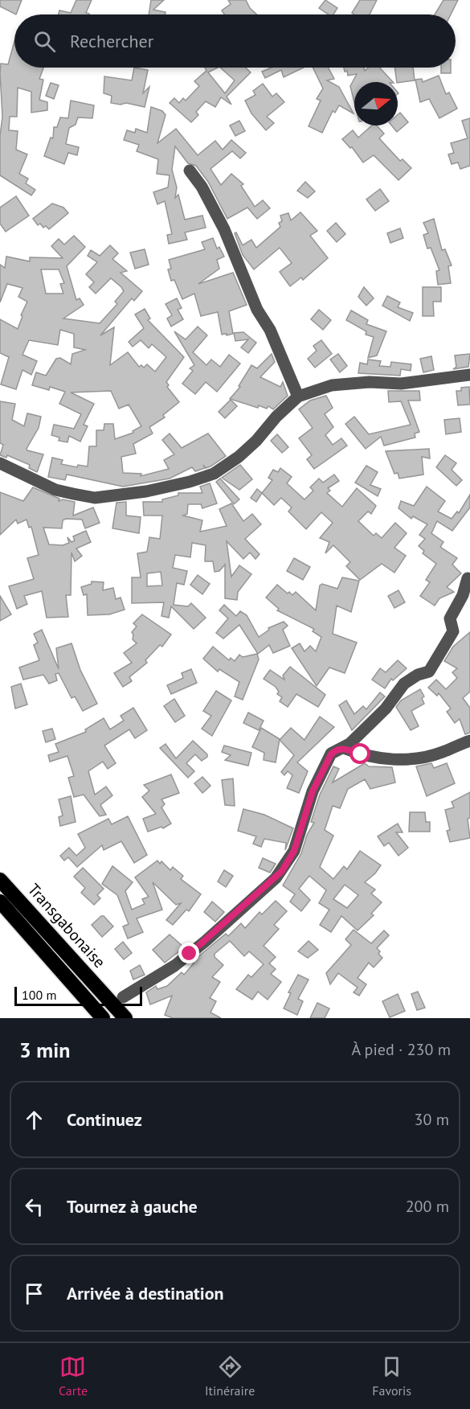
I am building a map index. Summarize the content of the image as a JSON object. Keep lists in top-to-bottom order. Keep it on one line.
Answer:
{"streets":{"highway":["Transgabonaise"]},"scale_bar":"100 m","north":"right","page":{"search":"Rechercher","scale":"100 m","heading":["3 min","À pied · 230 m"],"list":[["Continuez","30 m"],["Tournez à gauche","200 m"],"Arrivée à destination"],"nav":["Carte","Itinéraire","Favoris"]}}
